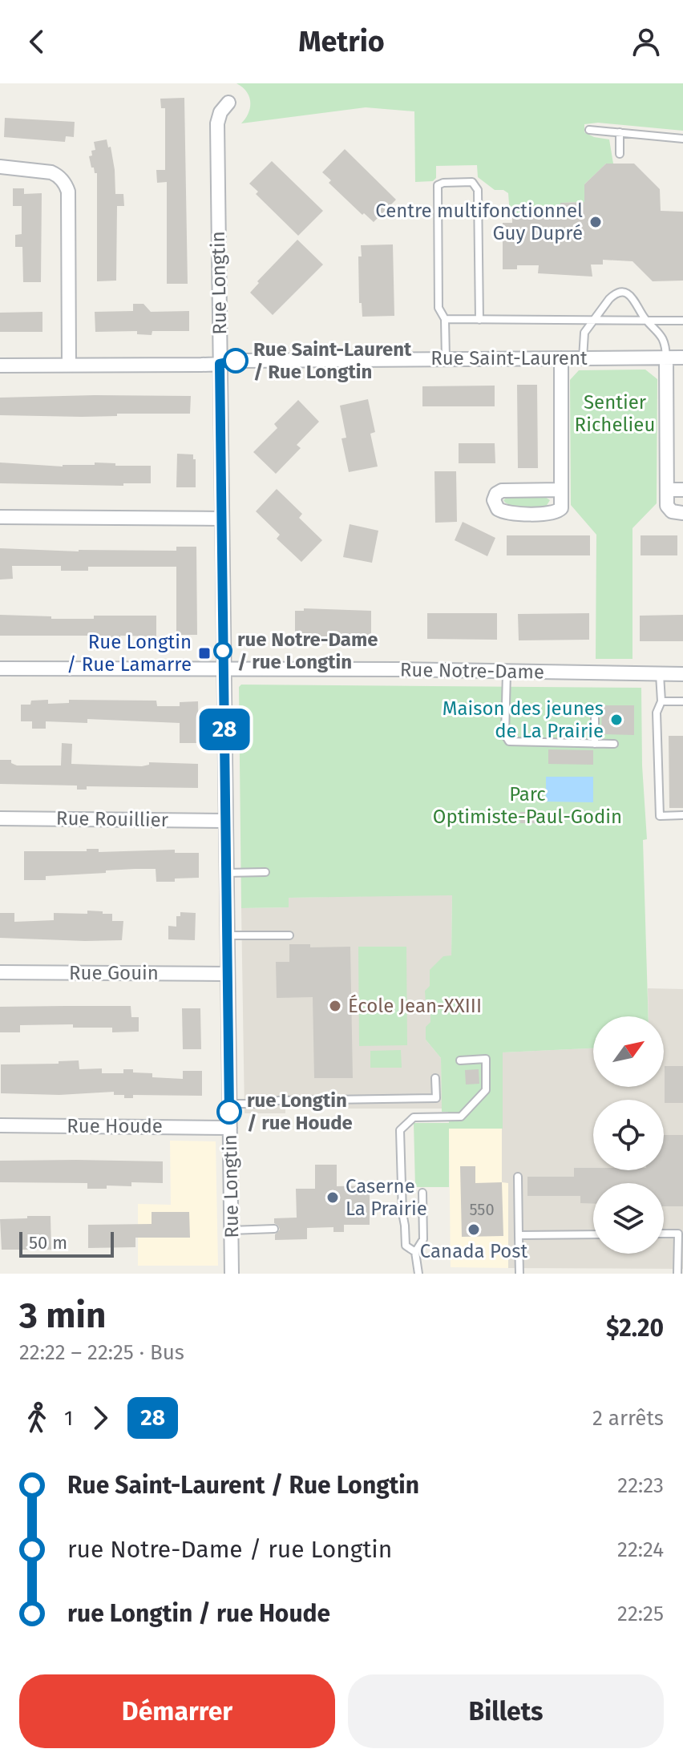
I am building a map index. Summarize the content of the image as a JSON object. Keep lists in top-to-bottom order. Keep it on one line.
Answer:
{"streets":{"street":["Rue Longtin","Rue Saint-Laurent","Rue Notre-Dame","Rue Rouillier","Rue Gouin","Rue Houde"]},"crossings":[["Rue Longtin","Rue Saint-Laurent"],["Rue Longtin","Rue Notre-Dame"],["Rue Longtin","Rue Rouillier"],["Rue Longtin","Rue Gouin"],["Rue Longtin","Rue Houde"]],"parks":["Sentier Richelieu","Parc Optimiste-Paul-Godin"],"places":{"other":["Centre multifonctionnel Guy Dupré","Rue Saint-Laurent / Rue Longtin","rue Notre-Dame / rue Longtin","Maison des jeunes de La Prairie","École Jean-XXIII","rue Longtin / rue Houde","Caserne La Prairie","Canada Post"],"transit":["Rue Longtin / Rue Lamarre"]},"lines":["bus line 28"],"house_numbers":["550"],"scale_bar":"50 m","north":"top right","page":{"header":"Metrio","on_map":"28","scale":"50 m","heading":["3 min","22:22 – 22:25 · Bus","$2.20"],"legs":["1","28","2 arrêts"],"list":[{"name":"Rue Saint-Laurent / Rue Longtin","value":"22:23"},{"name":"rue Notre-Dame / rue Longtin","value":"22:24"},{"name":"rue Longtin / rue Houde","value":"22:25"}],"buttons":["Démarrer","Billets"]}}
